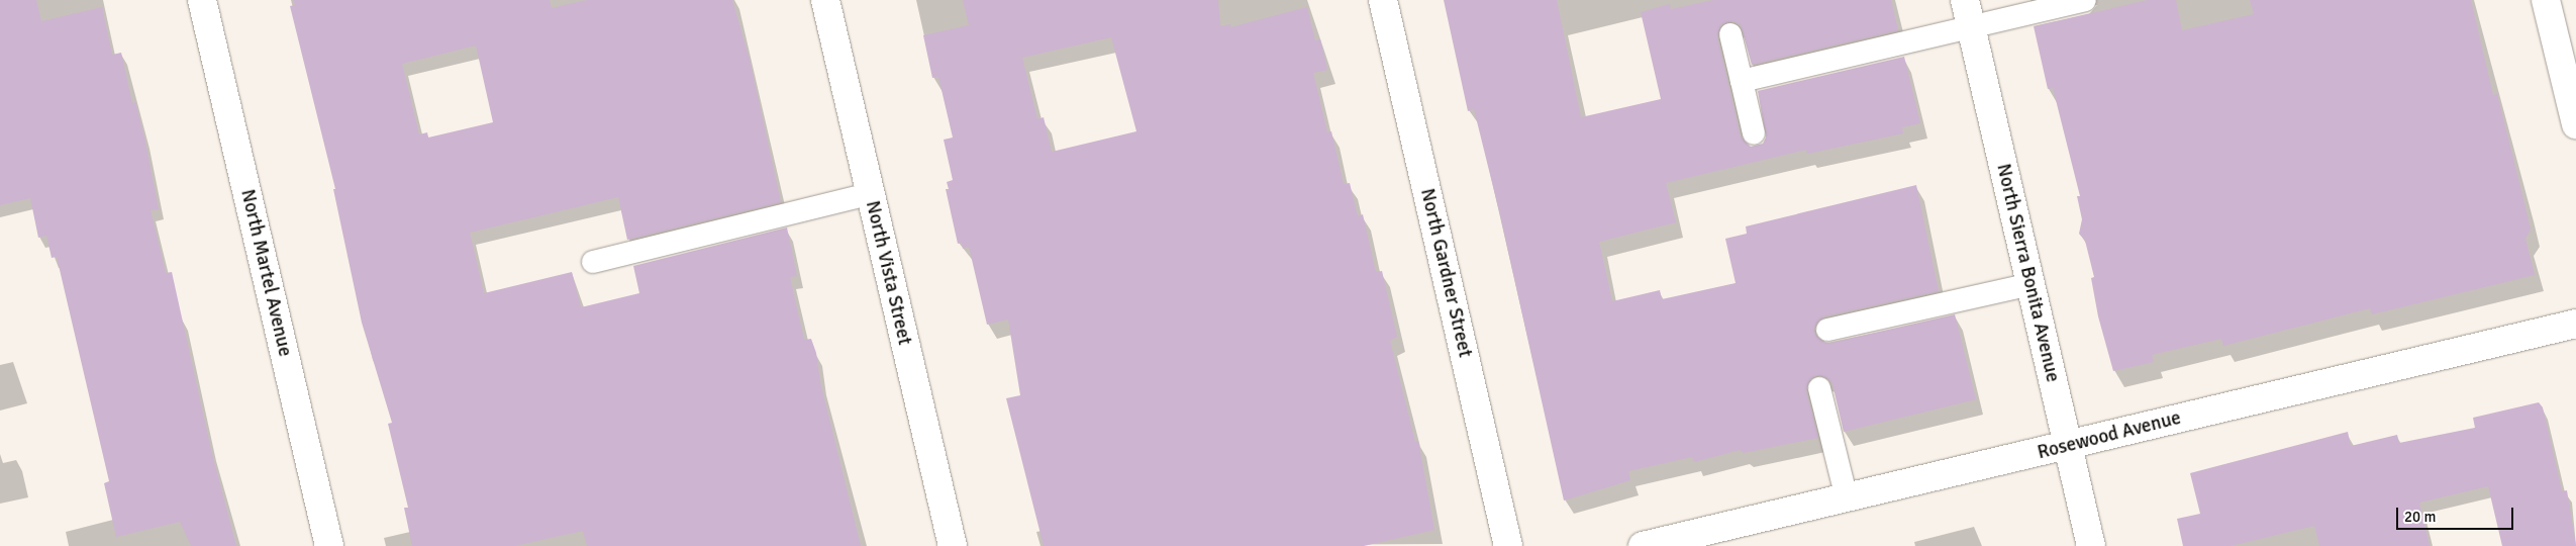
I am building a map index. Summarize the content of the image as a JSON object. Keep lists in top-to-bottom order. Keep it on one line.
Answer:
{"streets":{"street":["North Martel Avenue","North Vista Street","North Gardner Street","North Sierra Bonita Avenue","Rosewood Avenue"]},"crossings":[["North Sierra Bonita Avenue","Rosewood Avenue"]],"scale_bar":"20 m"}
